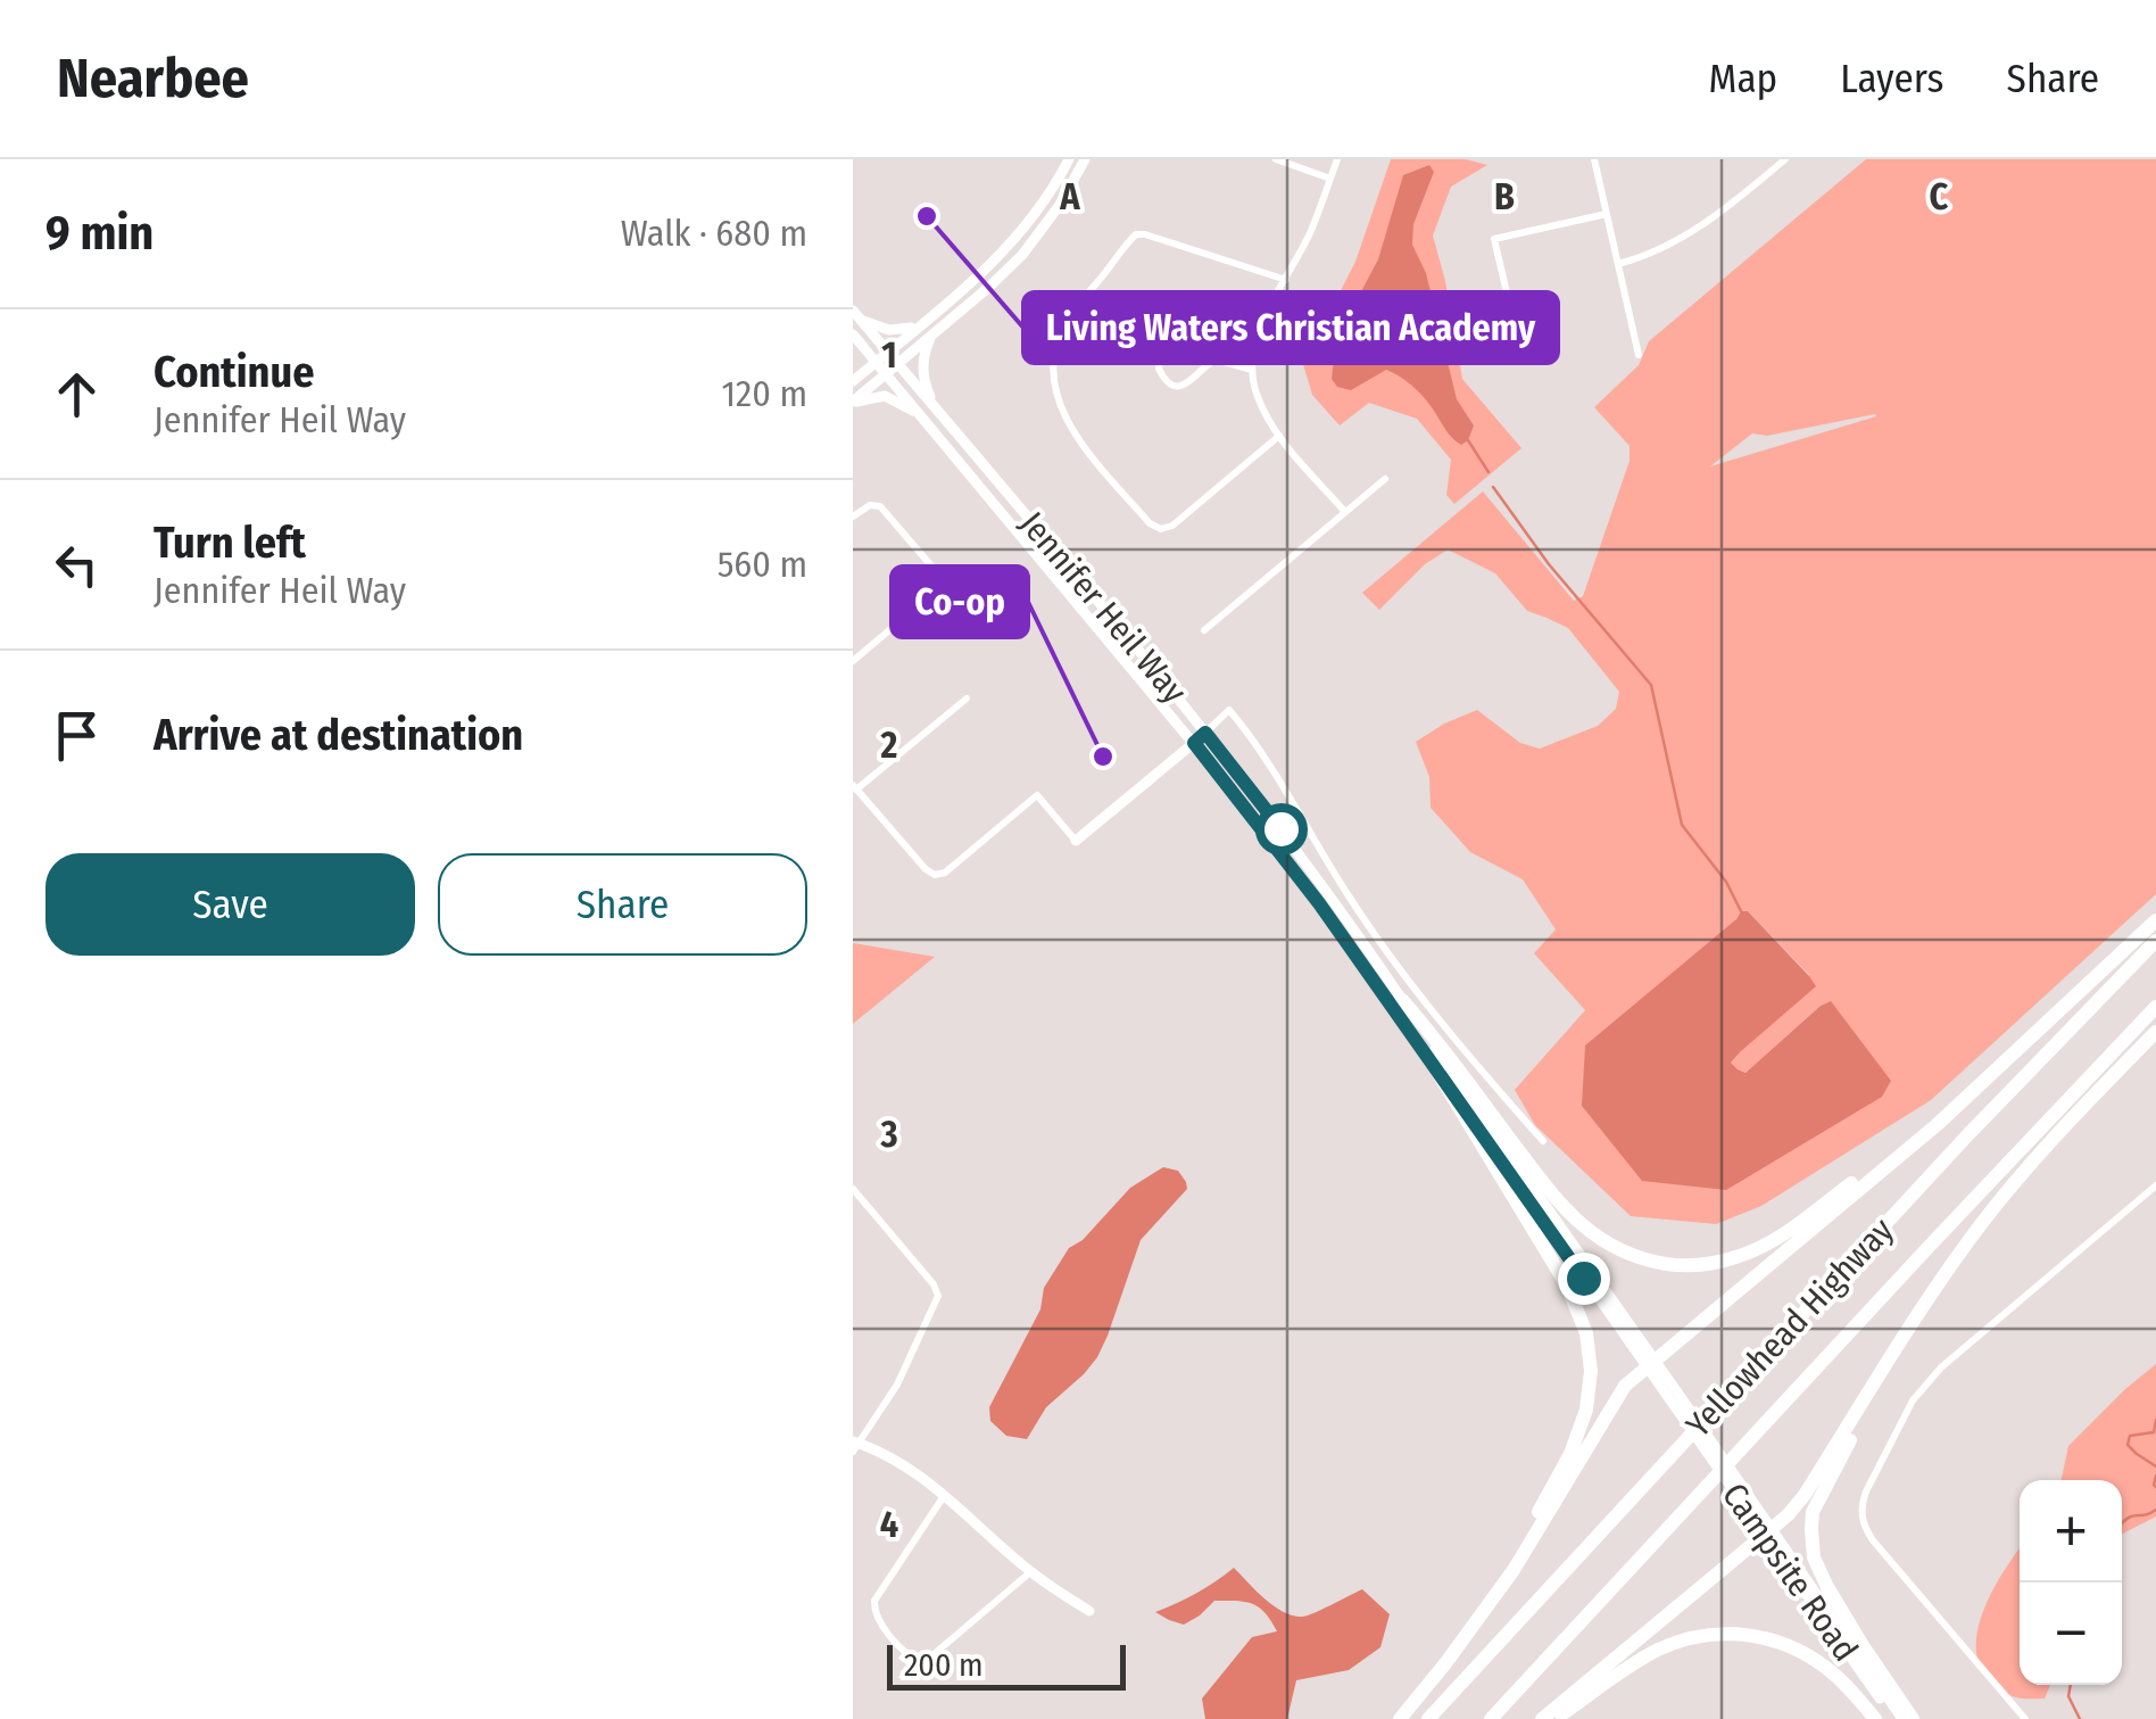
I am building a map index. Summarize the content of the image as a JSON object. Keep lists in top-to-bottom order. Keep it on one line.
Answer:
{"streets":{"highway":["Yellowhead Highway"],"main road":["Jennifer Heil Way","Campsite Road"]},"crossings":[["Jennifer Heil Way","Campsite Road"]],"places":["Living Waters Christian Academy","Co-op"],"scale_bar":"200 m","page":{"header":"Nearbee","nav":["Map","Layers","Share"],"heading":["9 min","Walk · 680 m"],"list":[["Continue","Jennifer Heil Way","120 m"],["Turn left","Jennifer Heil Way","560 m"],"Arrive at destination"],"buttons":["Save","Share"],"map_buttons":["+","−"],"scale":"200 m"},"grid":{"columns":["A","B","C"],"rows":["1","2","3","4"]}}
